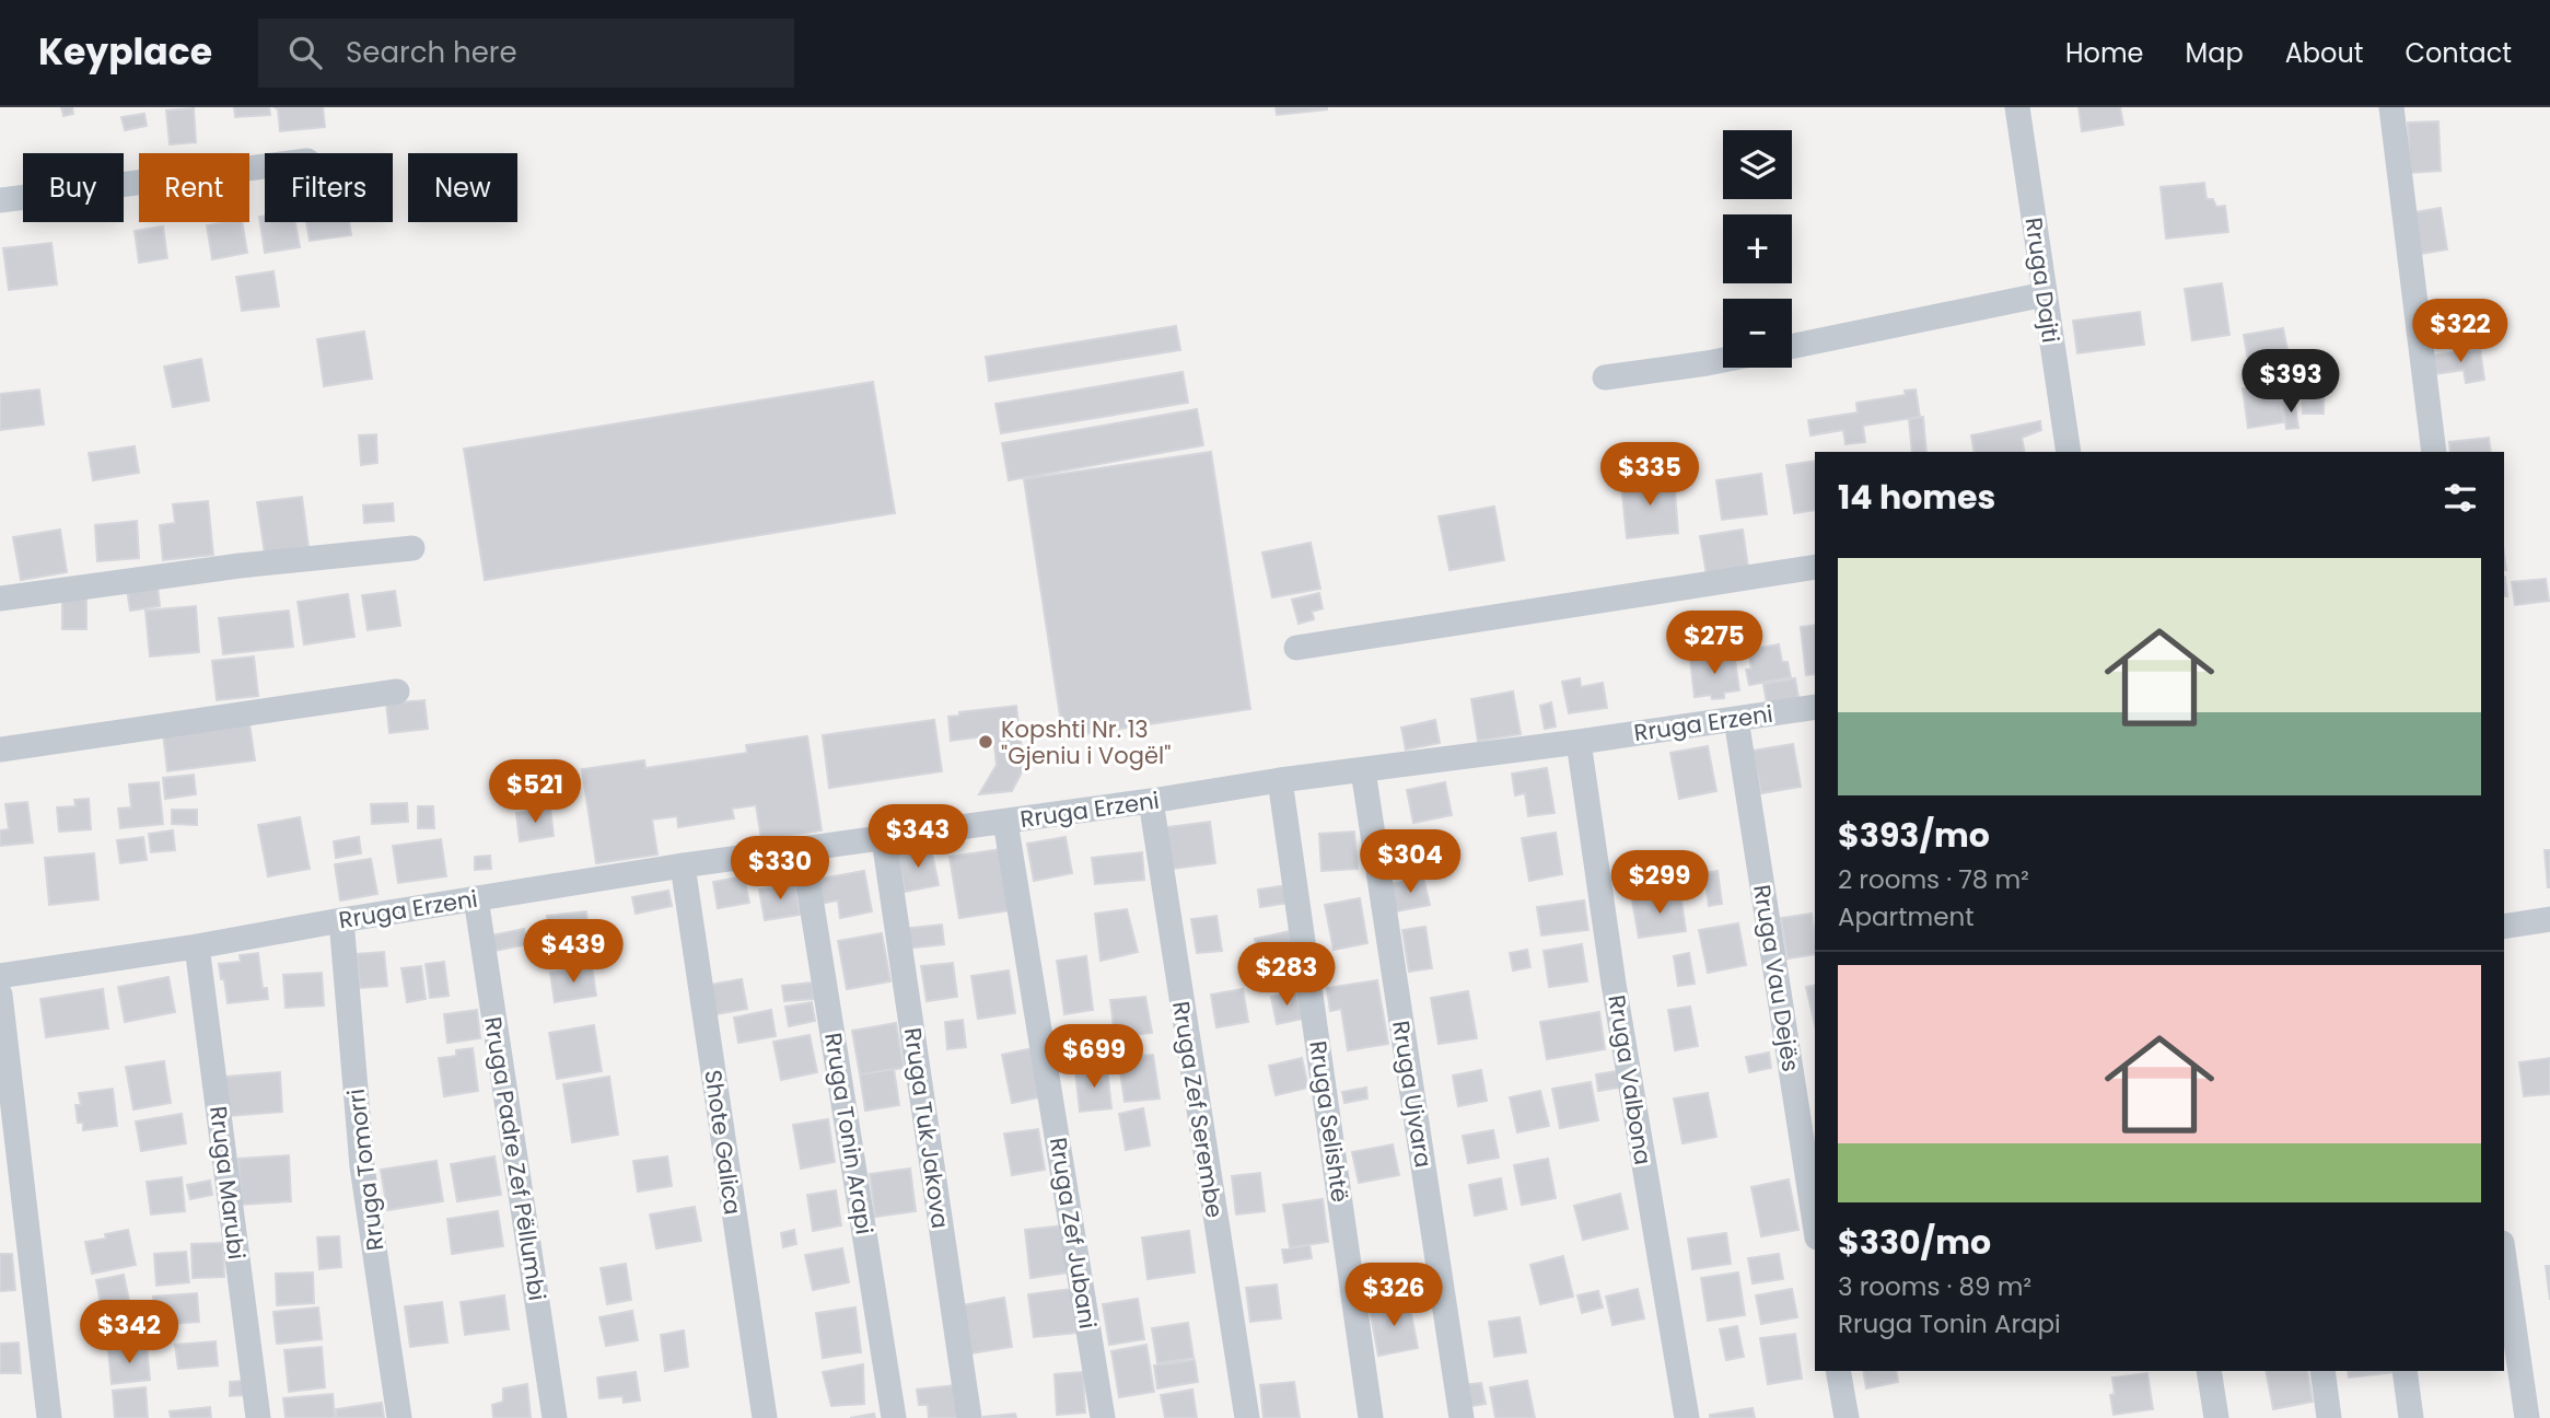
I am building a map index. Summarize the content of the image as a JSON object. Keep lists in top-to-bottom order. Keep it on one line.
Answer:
{"streets":{"street":["Rruga Dajti","Rruga Erzeni","Rruga Vau Dejës","Rruga Valbona","Rruga Ujvara","Rruga Zef Serembe","Rruga Selishtë","Rruga Tuk Jakova","Rruga Tonin Arapi","Shote Galica","Rruga Padre Zef Pëllumbi","Rruga Tomorri","Rruga Marubi","Rruga Zef Jubani"]},"crossings":[["Rruga Erzeni","Rruga Vau Dejës"],["Rruga Erzeni","Rruga Valbona"],["Rruga Erzeni","Rruga Ujvara"],["Rruga Erzeni","Rruga Zef Serembe"],["Rruga Erzeni","Rruga Selishtë"],["Rruga Erzeni","Rruga Tuk Jakova"],["Rruga Erzeni","Rruga Tonin Arapi"],["Rruga Erzeni","Shote Galica"],["Rruga Erzeni","Rruga Padre Zef Pëllumbi"],["Rruga Erzeni","Rruga Tomorri"],["Rruga Erzeni","Rruga Marubi"],["Rruga Erzeni","Rruga Zef Jubani"]],"places":["Kopshti Nr. 13 \"Gjeniu i Vogël\""],"page":{"header":"Keyplace","search":"Search here","nav":["Home","Map","About","Contact"],"map_buttons":["+","−"],"chip":["Buy","Rent","Filters","New"],"price":["$322","$393","$335","$275","$521","$343","$304","$330","$299","$439","$283","$699","$326","$342"],"heading":"14 homes","list":[{"name":"$393/mo","note":"2 rooms · 78 m² · Apartment"},{"name":"$330/mo","note":"3 rooms · 89 m² · Rruga Tonin Arapi"}]}}
